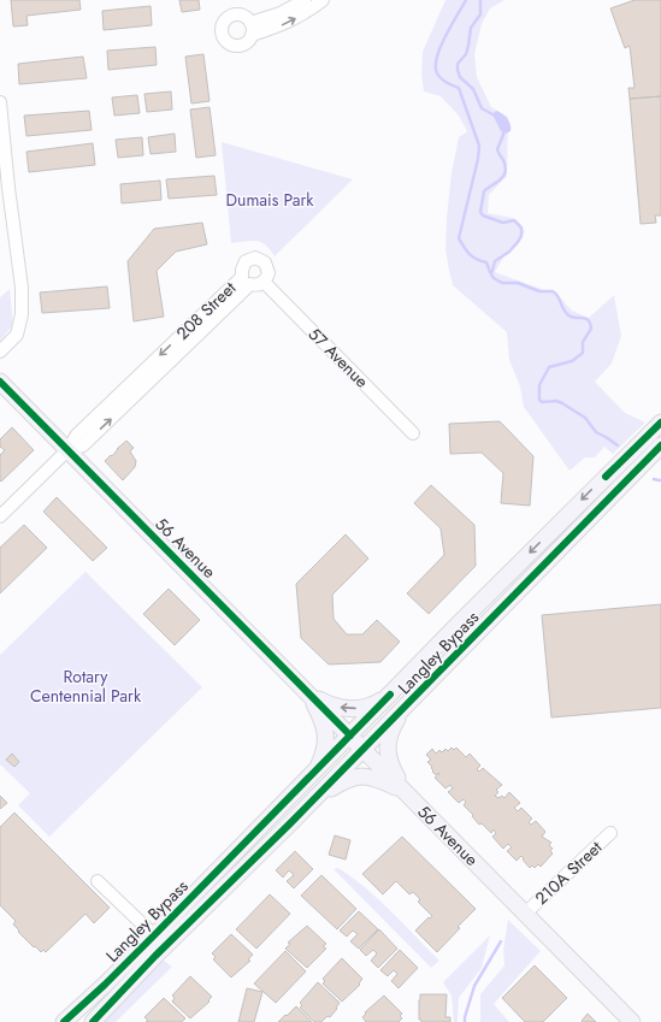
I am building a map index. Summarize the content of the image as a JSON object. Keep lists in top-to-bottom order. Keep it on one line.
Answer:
{"streets":{"main road":["56 Avenue","Langley Bypass"],"street":["208 Street","57 Avenue","210A Street"]},"crossings":[["208 Street","57 Avenue"],["208 Street","56 Avenue"],["56 Avenue","Langley Bypass"],["56 Avenue","210A Street"]],"parks":["Dumais Park","Rotary Centennial Park"]}
